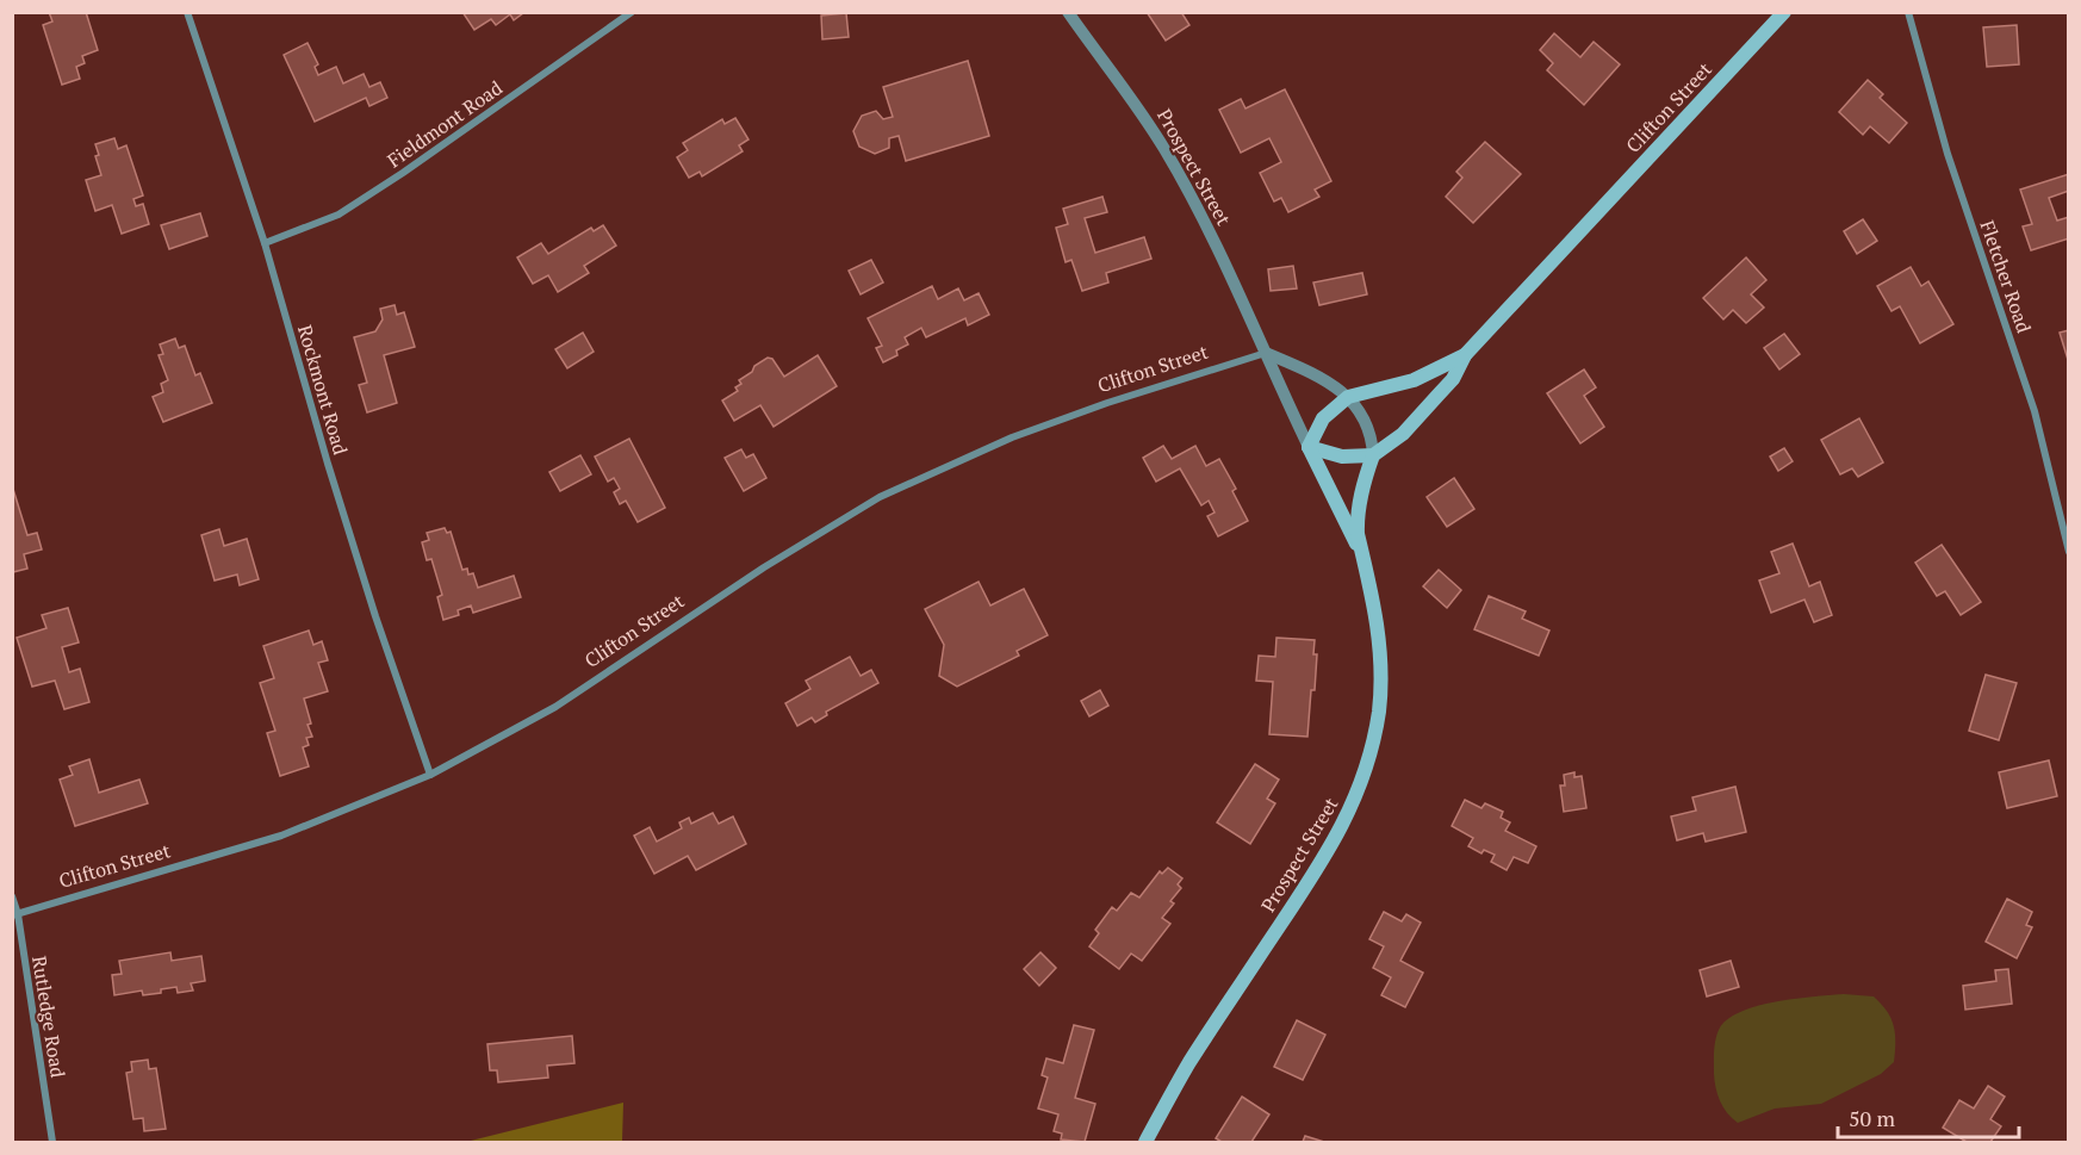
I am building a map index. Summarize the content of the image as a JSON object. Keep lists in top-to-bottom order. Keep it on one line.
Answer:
{"streets":{"main road":["Clifton Street","Prospect Street"],"street":["Fieldmont Road","Fletcher Road","Rockmont Road","Rutledge Road"]},"crossings":[["Clifton Street","Prospect Street"],["Clifton Street","Rockmont Road"],["Clifton Street","Rutledge Road"],["Fieldmont Road","Rockmont Road"]],"scale_bar":"50 m"}
